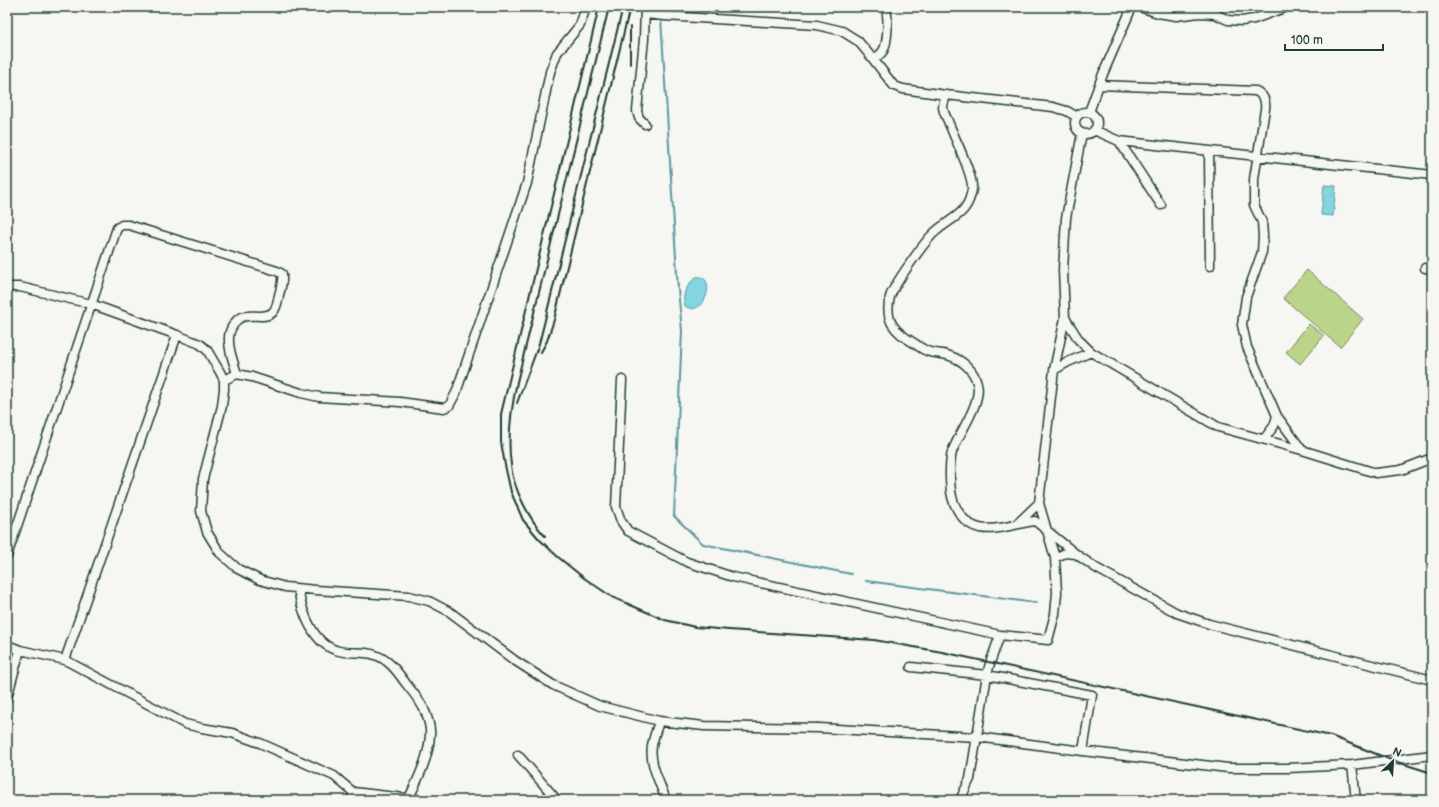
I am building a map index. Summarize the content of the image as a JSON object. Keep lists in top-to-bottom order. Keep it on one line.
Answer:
{"scale_bar":"100 m","north":"top right"}
